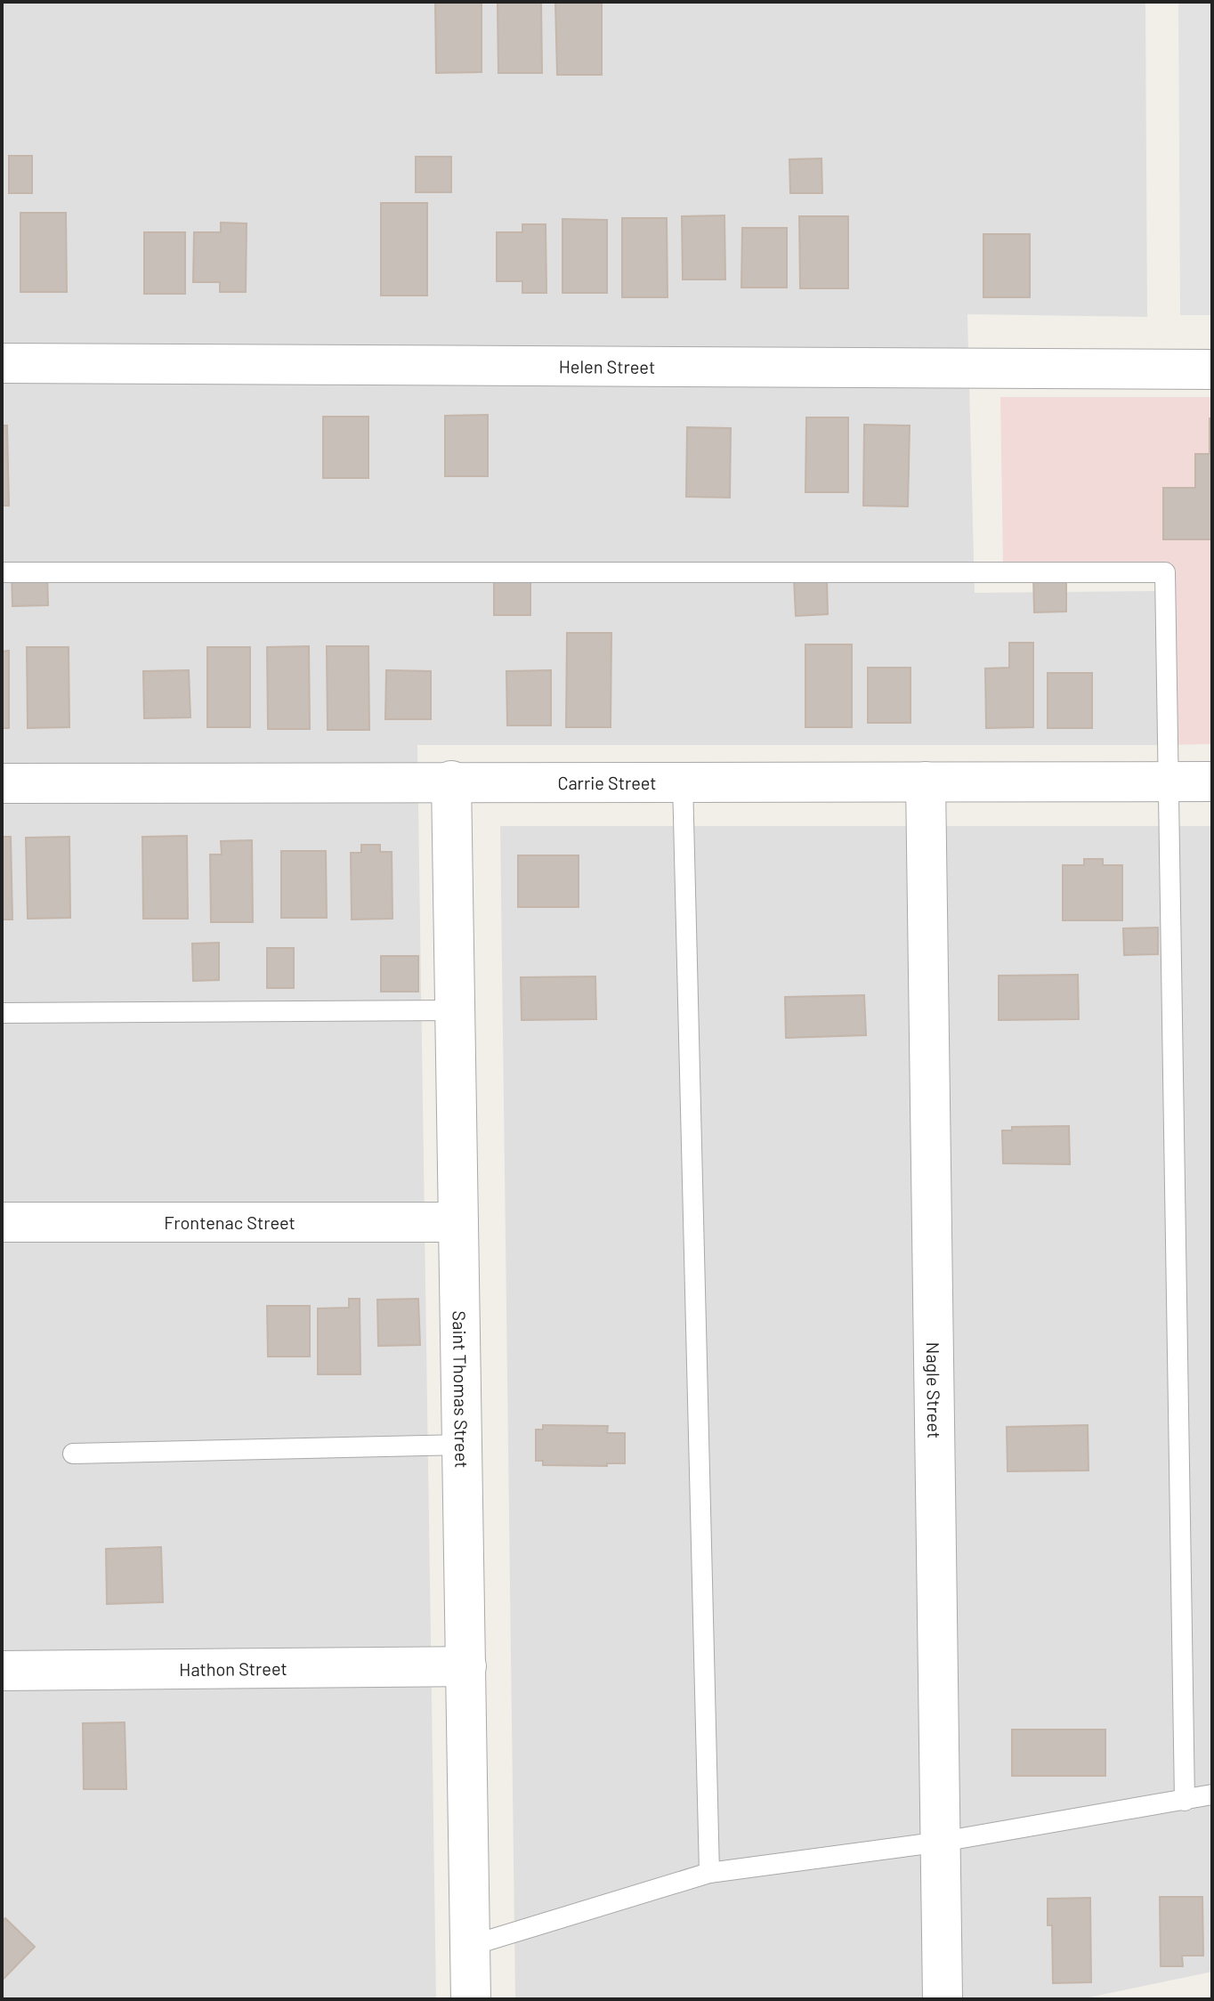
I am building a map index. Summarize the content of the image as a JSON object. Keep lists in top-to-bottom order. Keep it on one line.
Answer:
{"streets":{"street":["Helen Street","Carrie Street","Frontenac Street","Saint Thomas Street","Nagle Street","Hathon Street"]},"crossings":[["Carrie Street","Saint Thomas Street"],["Carrie Street","Nagle Street"],["Frontenac Street","Saint Thomas Street"],["Saint Thomas Street","Hathon Street"]]}
